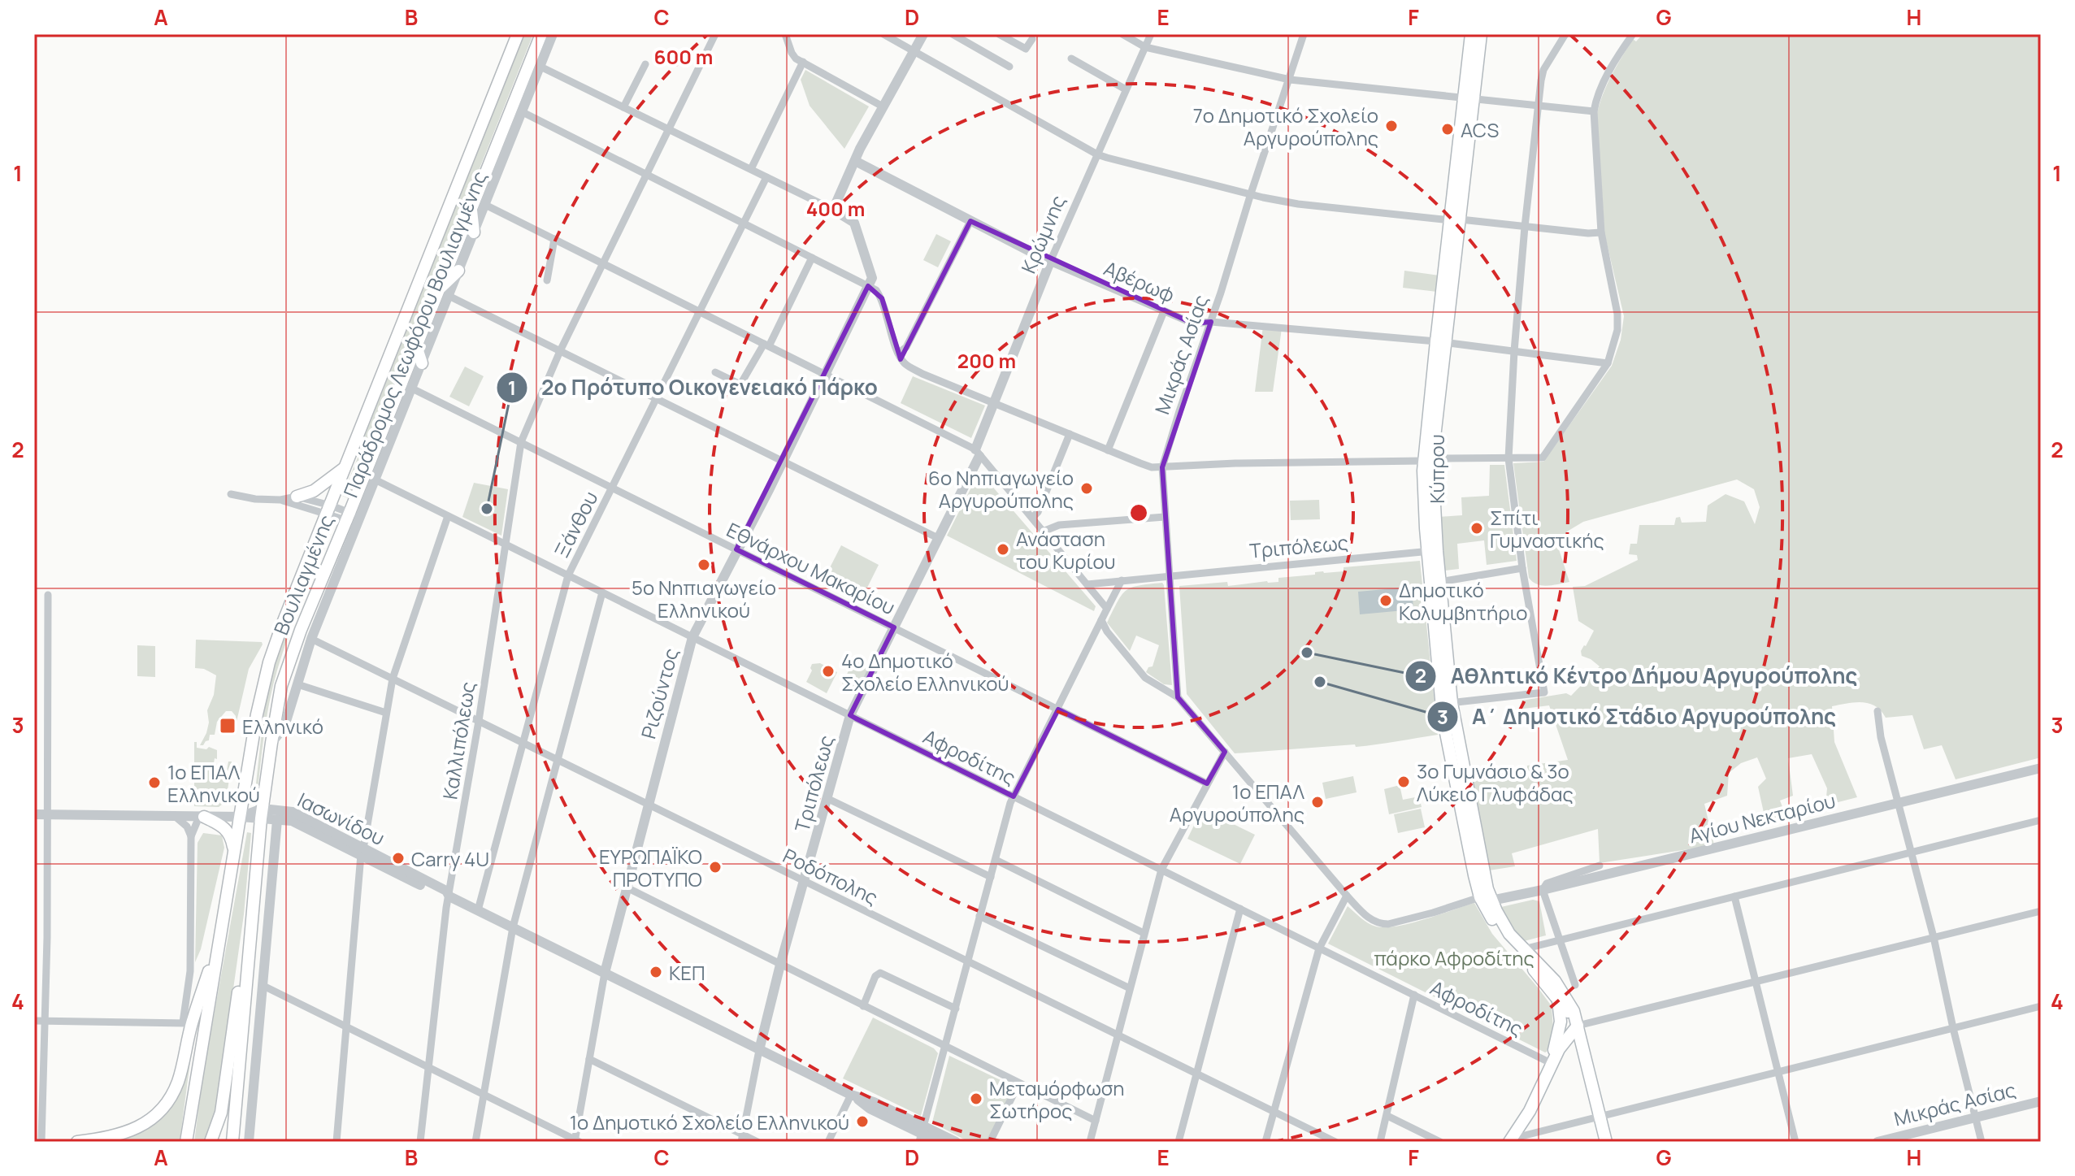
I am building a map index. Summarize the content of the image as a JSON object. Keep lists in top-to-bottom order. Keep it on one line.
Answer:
{"streets":{"main road":["Κύπρου","Βουλιαγμένης"],"street":["Κρώμνης","Αβέρωφ","Παράδρομος Λεωφόρου Βουλιαγμένης","Μικράς Ασίας","Ξάνθου","Τριπόλεως","Εθνάρχου Μακαρίου","Ριζούντος","Καλλιπόλεως","Αφροδίτης","Αγίου Νεκταρίου","Ιασωνίδου","Ροδόπολης"]},"crossings":[["Κρώμνης","Αβέρωφ"],["Κρώμνης","Τριπόλεως"],["Αβέρωφ","Μικράς Ασίας"],["Αβέρωφ","Κύπρου"],["Παράδρομος Λεωφόρου Βουλιαγμένης","Εθνάρχου Μακαρίου"],["Παράδρομος Λεωφόρου Βουλιαγμένης","Βουλιαγμένης"],["Παράδρομος Λεωφόρου Βουλιαγμένης","Αφροδίτης"],["Παράδρομος Λεωφόρου Βουλιαγμένης","Ροδόπολης"],["Μικράς Ασίας","Τριπόλεως"],["Κύπρου","Τριπόλεως"],["Κύπρου","Αγίου Νεκταρίου"],["Ξάνθου","Εθνάρχου Μακαρίου"],["Ξάνθου","Αφροδίτης"],["Ξάνθου","Ιασωνίδου"],["Ξάνθου","Ροδόπολης"],["Τριπόλεως","Εθνάρχου Μακαρίου"],["Τριπόλεως","Αφροδίτης"],["Τριπόλεως","Ιασωνίδου"],["Τριπόλεως","Ροδόπολης"],["Εθνάρχου Μακαρίου","Βουλιαγμένης"],["Εθνάρχου Μακαρίου","Ριζούντος"],["Εθνάρχου Μακαρίου","Καλλιπόλεως"],["Βουλιαγμένης","Ιασωνίδου"],["Ριζούντος","Αφροδίτης"],["Ριζούντος","Ιασωνίδου"],["Ριζούντος","Ροδόπολης"],["Καλλιπόλεως","Αφροδίτης"],["Καλλιπόλεως","Ιασωνίδου"],["Καλλιπόλεως","Ροδόπολης"]],"parks":["πάρκο Αφροδίτης"],"places":{"other":["7ο Δημοτικό Σχολείο Αργυρούπολης","ACS","6ο Νηπιαγωγείο Αργυρούπολης","2ο Πρότυπο Οικογενειακό Πάρκο","Σπίτι Γυμναστικής","Ανάσταση του Κυρίου","5ο Νηπιαγωγείο Ελληνικού","Δημοτικό Κολυμβητήριο","Αθλητικό Κέντρο Δήμου Αργυρούπολης","4ο Δημοτικό Σχολείο Ελληνικού","Α΄ Δημοτικό Στάδιο Αργυρούπολης","3ο Γυμνάσιο & 3ο Λύκειο Γλυφάδας","1ο ΕΠΑΛ Ελληνικού","1o ΕΠΑΛ Αργυρούπολης","Carry 4U","ΕΥΡΩΠΑΪΚΟ ΠΡΟΤΥΠΟ","ΚΕΠ","Μεταμόρφωση Σωτήρος","1ο Δημοτικό Σχολείο Ελληνικού"],"transit":["Ελληνικό"]},"grid":{"columns":["A","B","C","D","E","F","G","H"],"rows":["1","2","3","4"]},"rings":["600 m","400 m","200 m"]}
